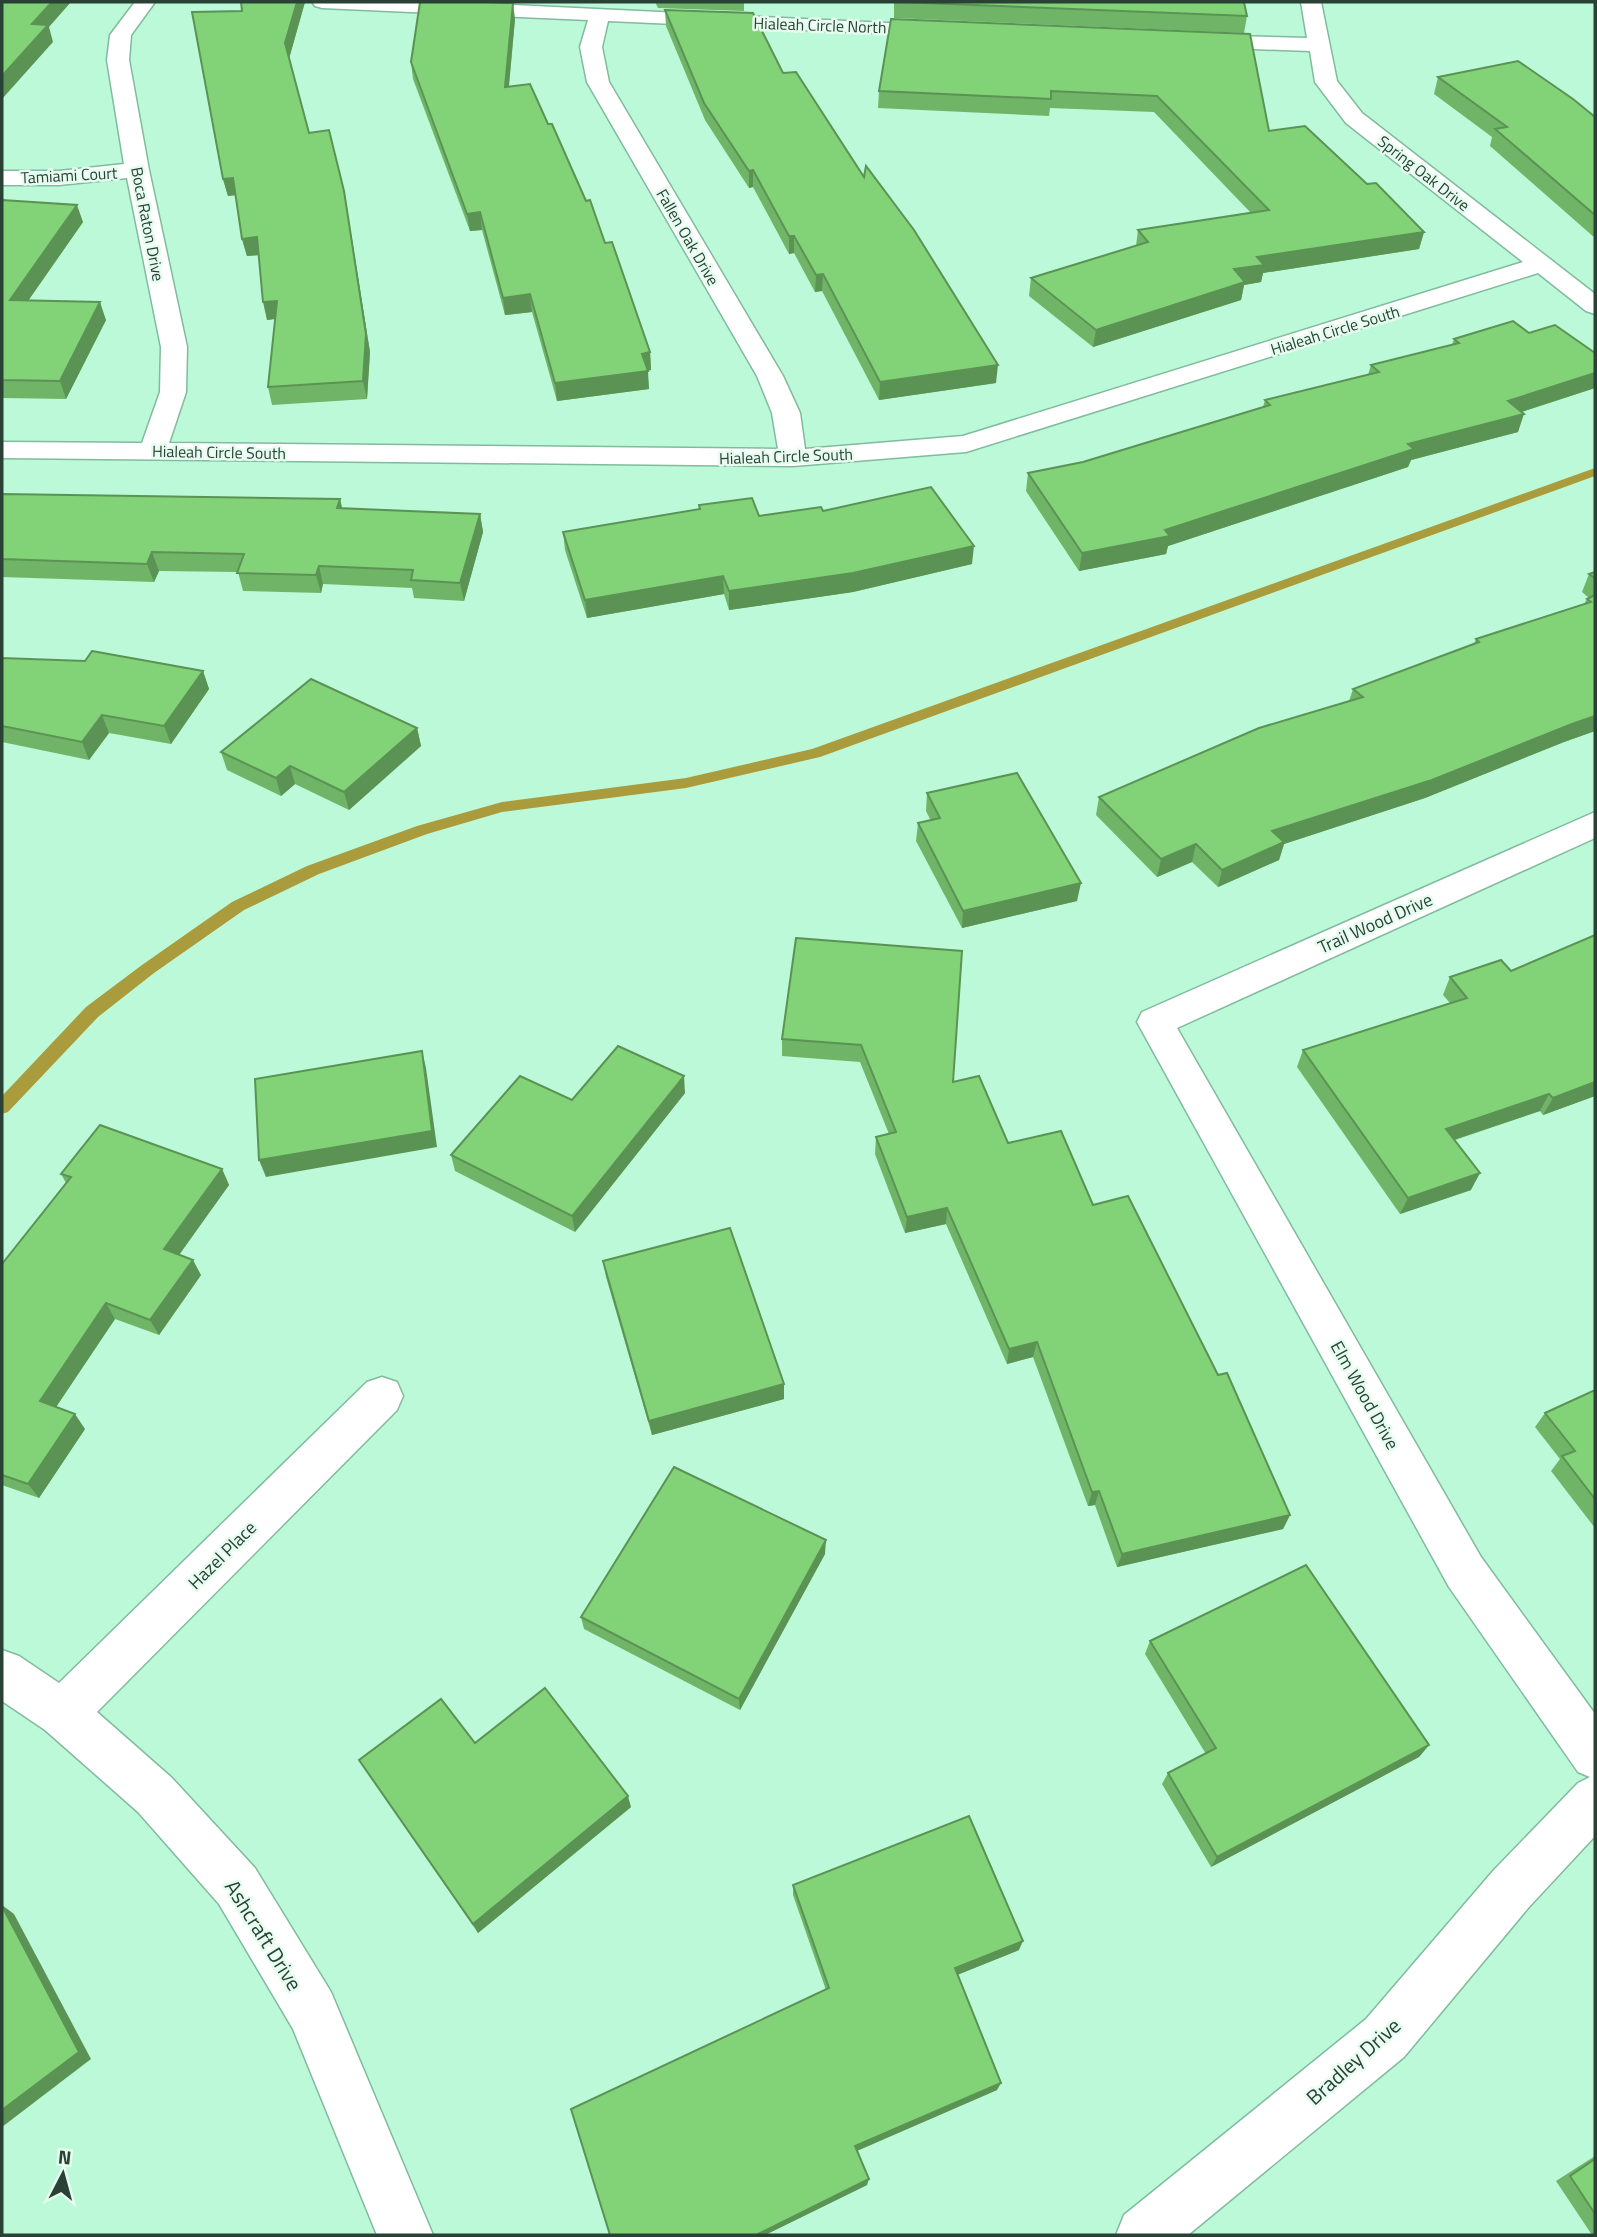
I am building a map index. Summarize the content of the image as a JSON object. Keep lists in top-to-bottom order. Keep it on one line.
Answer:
{"streets":{"street":["Hialeah Circle North","Spring Oak Drive","Tamiami Court","Boca Raton Drive","Fallen Oak Drive","Hialeah Circle South","Trail Wood Drive","Elm Wood Drive","Hazel Place","Ashcraft Drive","Bradley Drive"]},"crossings":[["Hialeah Circle North","Fallen Oak Drive"],["Spring Oak Drive","Hialeah Circle South"],["Tamiami Court","Boca Raton Drive"],["Boca Raton Drive","Hialeah Circle South"],["Fallen Oak Drive","Hialeah Circle South"],["Trail Wood Drive","Elm Wood Drive"],["Hazel Place","Ashcraft Drive"]],"north":"top"}
